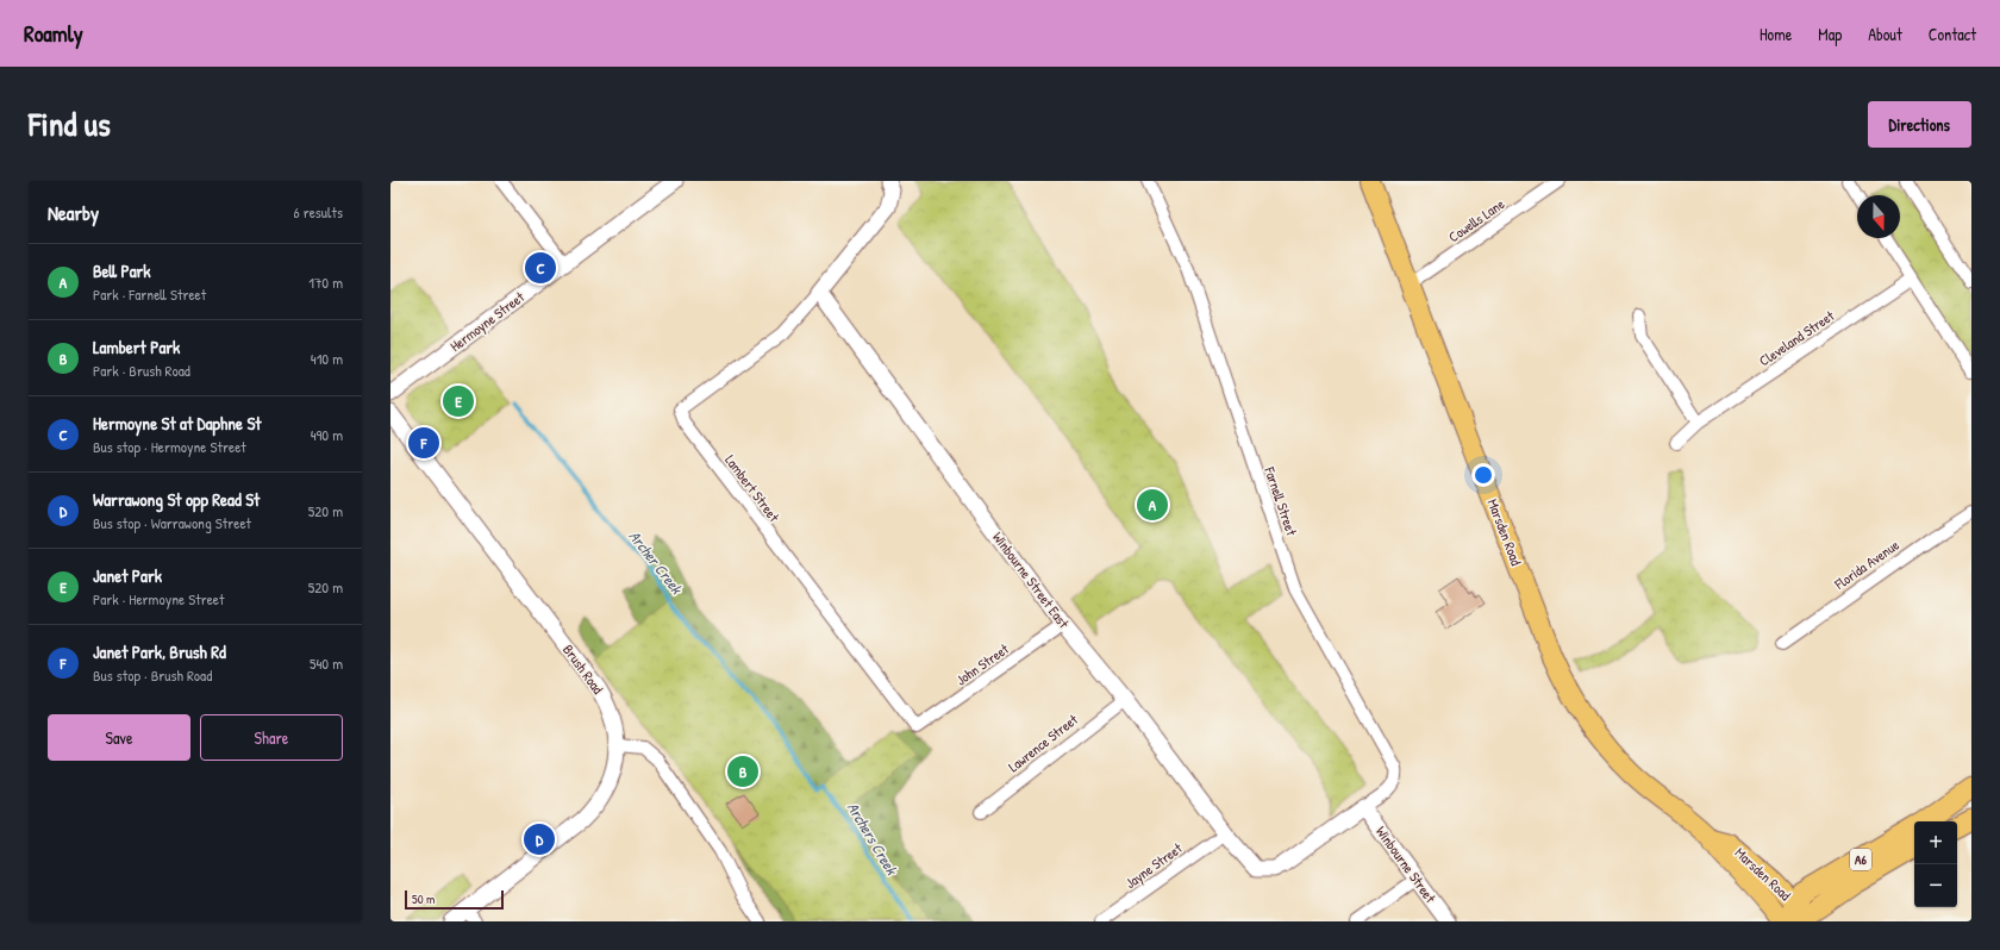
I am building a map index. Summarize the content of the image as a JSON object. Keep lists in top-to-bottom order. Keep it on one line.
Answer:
{"streets":{"highway":["A6"],"main road":["Marsden Road"],"street":["Cowells Lane","Hermoyne Street","Cleveland Street","Lambert Street","Farnell Street","Florida Avenue","Winbourne Street East","John Street","Brush Road","Lawrence Street","Winbourne Street","Jayne Street"]},"crossings":[["Cowells Lane","Marsden Road"],["Lambert Street","Winbourne Street East"],["Lambert Street","John Street"],["Farnell Street","Winbourne Street East"],["Farnell Street","Winbourne Street"],["Marsden Road","A6"],["Winbourne Street East","John Street"],["Winbourne Street East","Lawrence Street"],["Winbourne Street East","Winbourne Street"],["Winbourne Street East","Jayne Street"]],"water":["Archer Creek","Archers Creek"],"scale_bar":"50 m","north":"bottom","page":{"header":"Roamly","nav":["Home","Map","About","Contact"],"title":"Find us","buttons":["Directions",["Save","Share"]],"heading":["Nearby","6 results"],"list":[{"mark":"A","name":"Bell Park","note":"Park · Farnell Street","value":"170 m"},{"mark":"B","name":"Lambert Park","note":"Park · Brush Road","value":"410 m"},{"mark":"C","name":"Hermoyne St at Daphne St","note":"Bus stop · Hermoyne Street","value":"490 m"},{"mark":"D","name":"Warrawong St opp Read St","note":"Bus stop · Warrawong Street","value":"520 m"},{"mark":"E","name":"Janet Park","note":"Park · Hermoyne Street","value":"520 m"},{"mark":"F","name":"Janet Park, Brush Rd","note":"Bus stop · Brush Road","value":"540 m"}],"pins":["C","E","F","A","B","D"],"map_buttons":["+","−"],"scale":"50 m"}}
